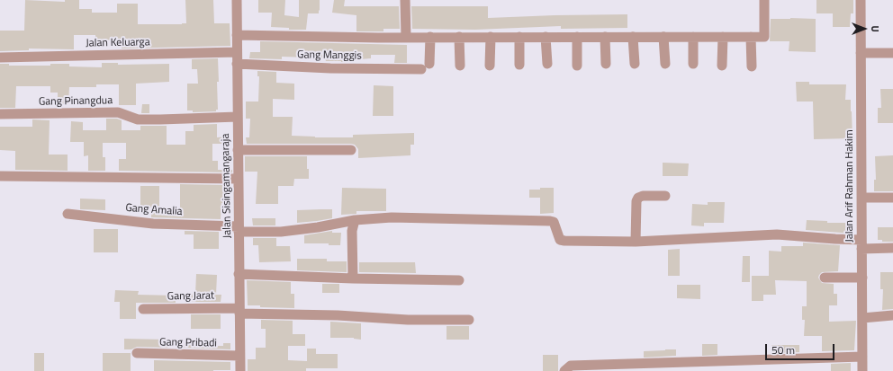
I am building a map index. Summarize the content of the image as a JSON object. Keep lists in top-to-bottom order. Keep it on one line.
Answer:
{"streets":{"street":["Jalan Keluarga","Gang Manggis","Gang Pinangdua","Jalan Sisingamangaraja","Jalan Arif Rahman Hakim","Gang Amalia","Gang Jarat","Gang Pribadi"]},"crossings":[["Jalan Keluarga","Jalan Sisingamangaraja"],["Gang Manggis","Jalan Sisingamangaraja"],["Gang Pinangdua","Jalan Sisingamangaraja"],["Jalan Sisingamangaraja","Gang Amalia"],["Jalan Sisingamangaraja","Gang Jarat"],["Jalan Sisingamangaraja","Gang Pribadi"]],"scale_bar":"50 m","north":"right"}
